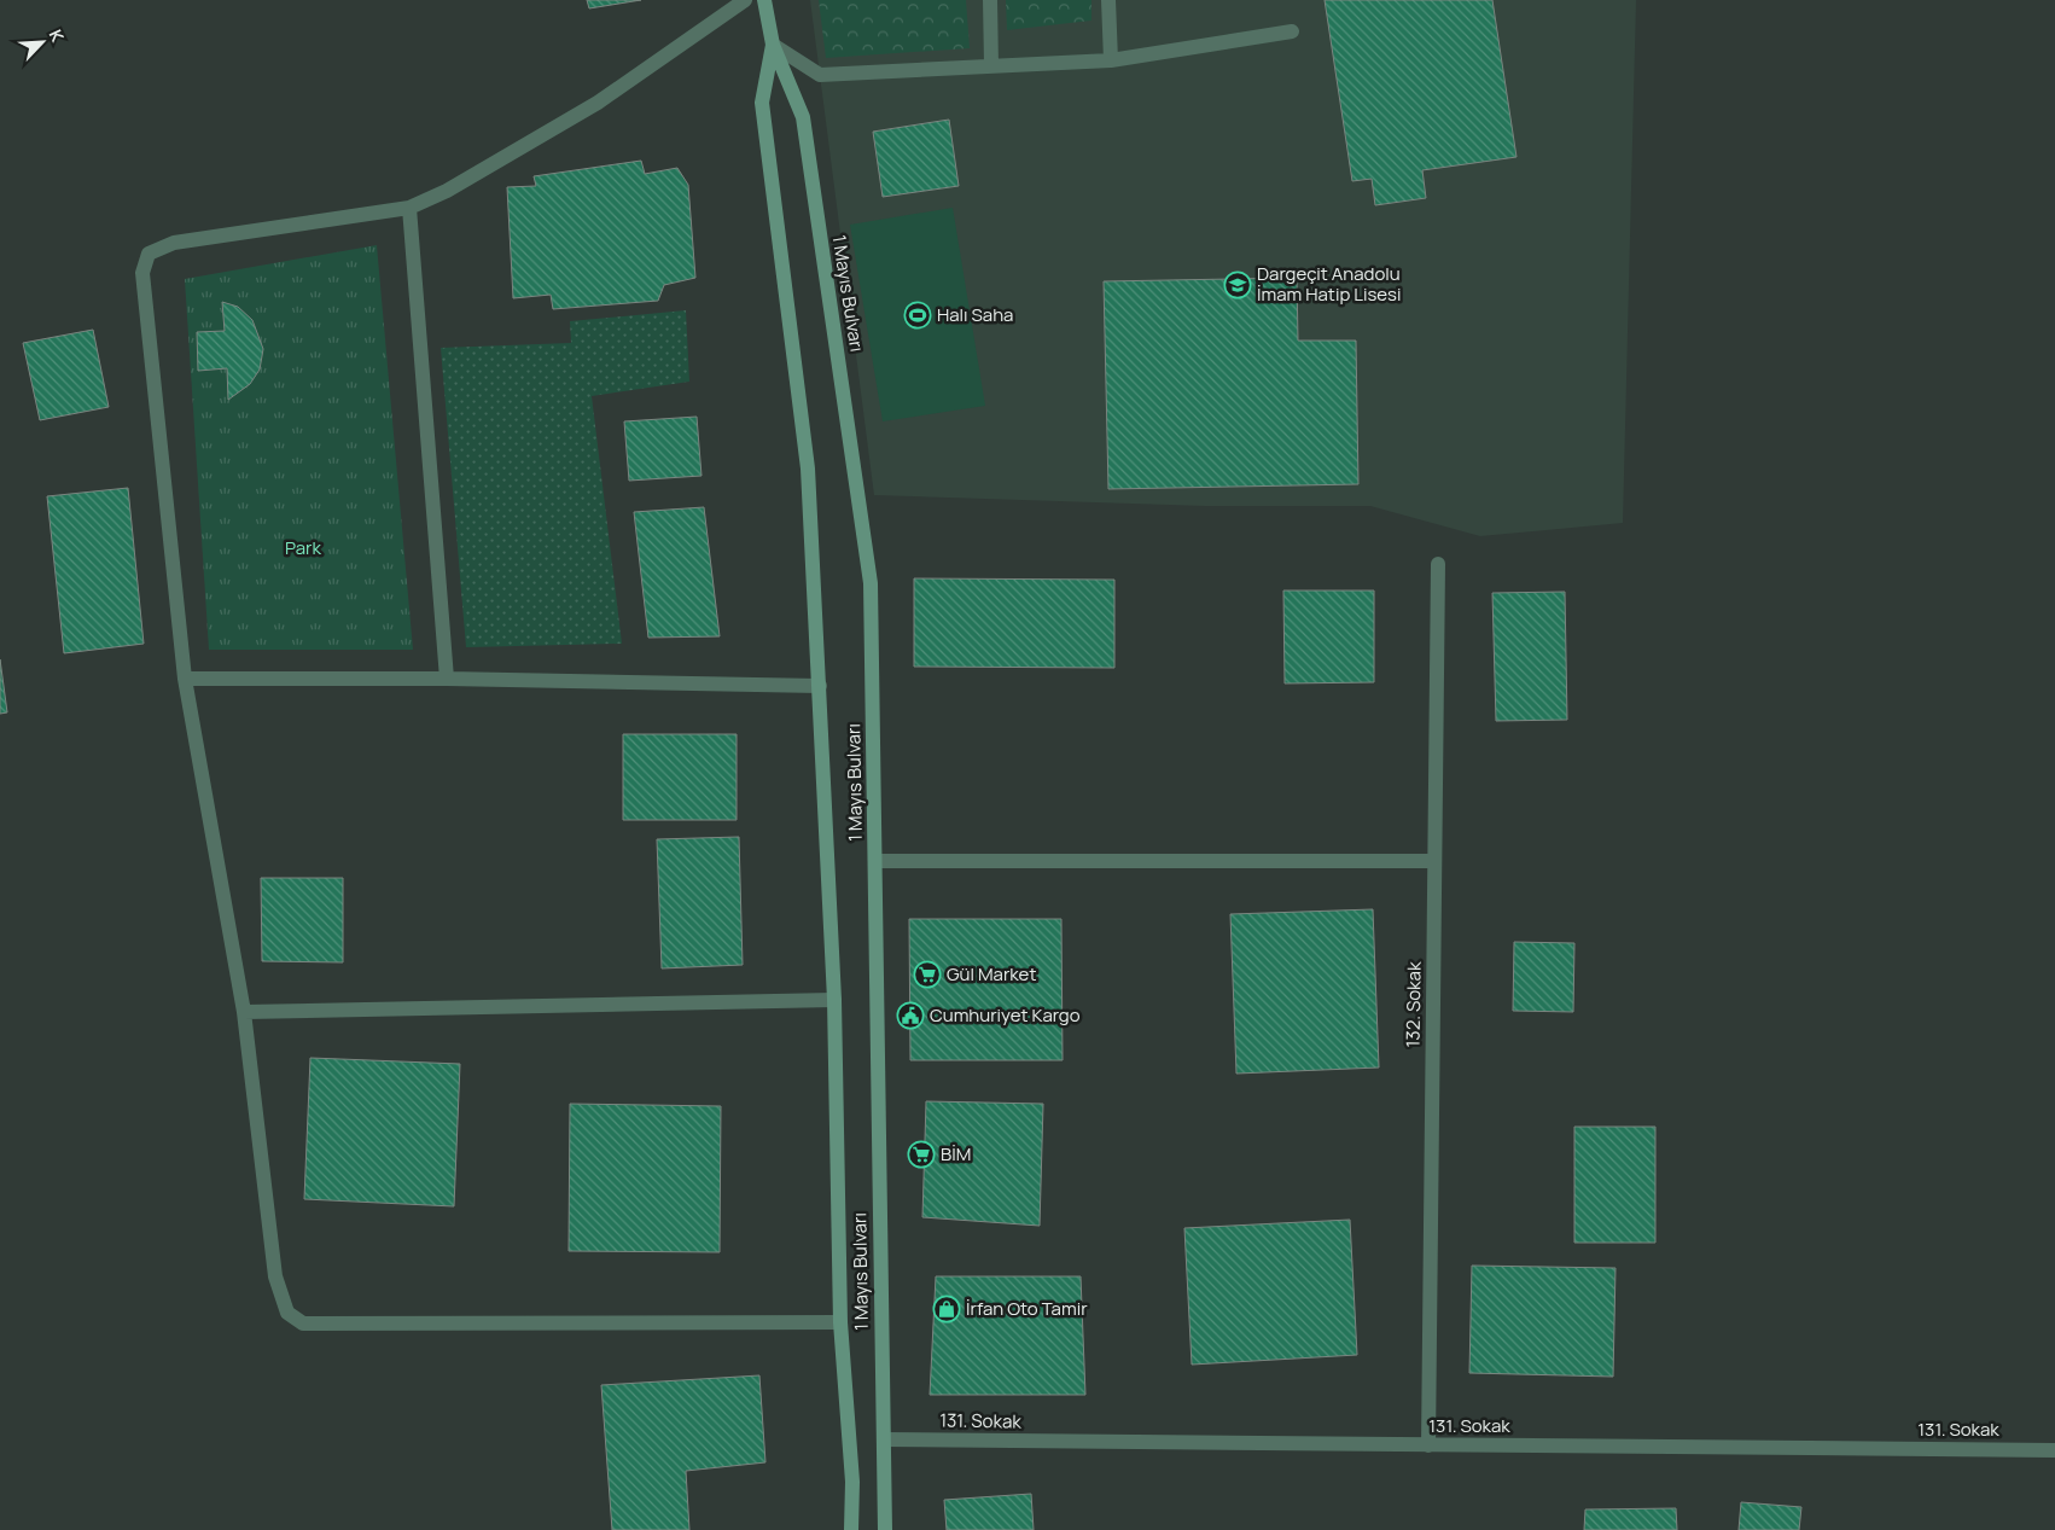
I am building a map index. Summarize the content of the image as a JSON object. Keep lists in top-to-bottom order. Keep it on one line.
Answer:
{"streets":{"main road":["1 Mayıs Bulvarı"],"street":["132. Sokak","131. Sokak"]},"crossings":[["1 Mayıs Bulvarı","131. Sokak"],["132. Sokak","131. Sokak"]],"parks":["Park"],"places":{"school or university":["Dargeçit Anadolu İmam Hatip Lisesi"],"sports":["Halı Saha"],"supermarket":["Gül Market","BİM"],"public building":["Cumhuriyet Kargo"],"shop":["İrfan Oto Tamir"]},"north":"top right"}
